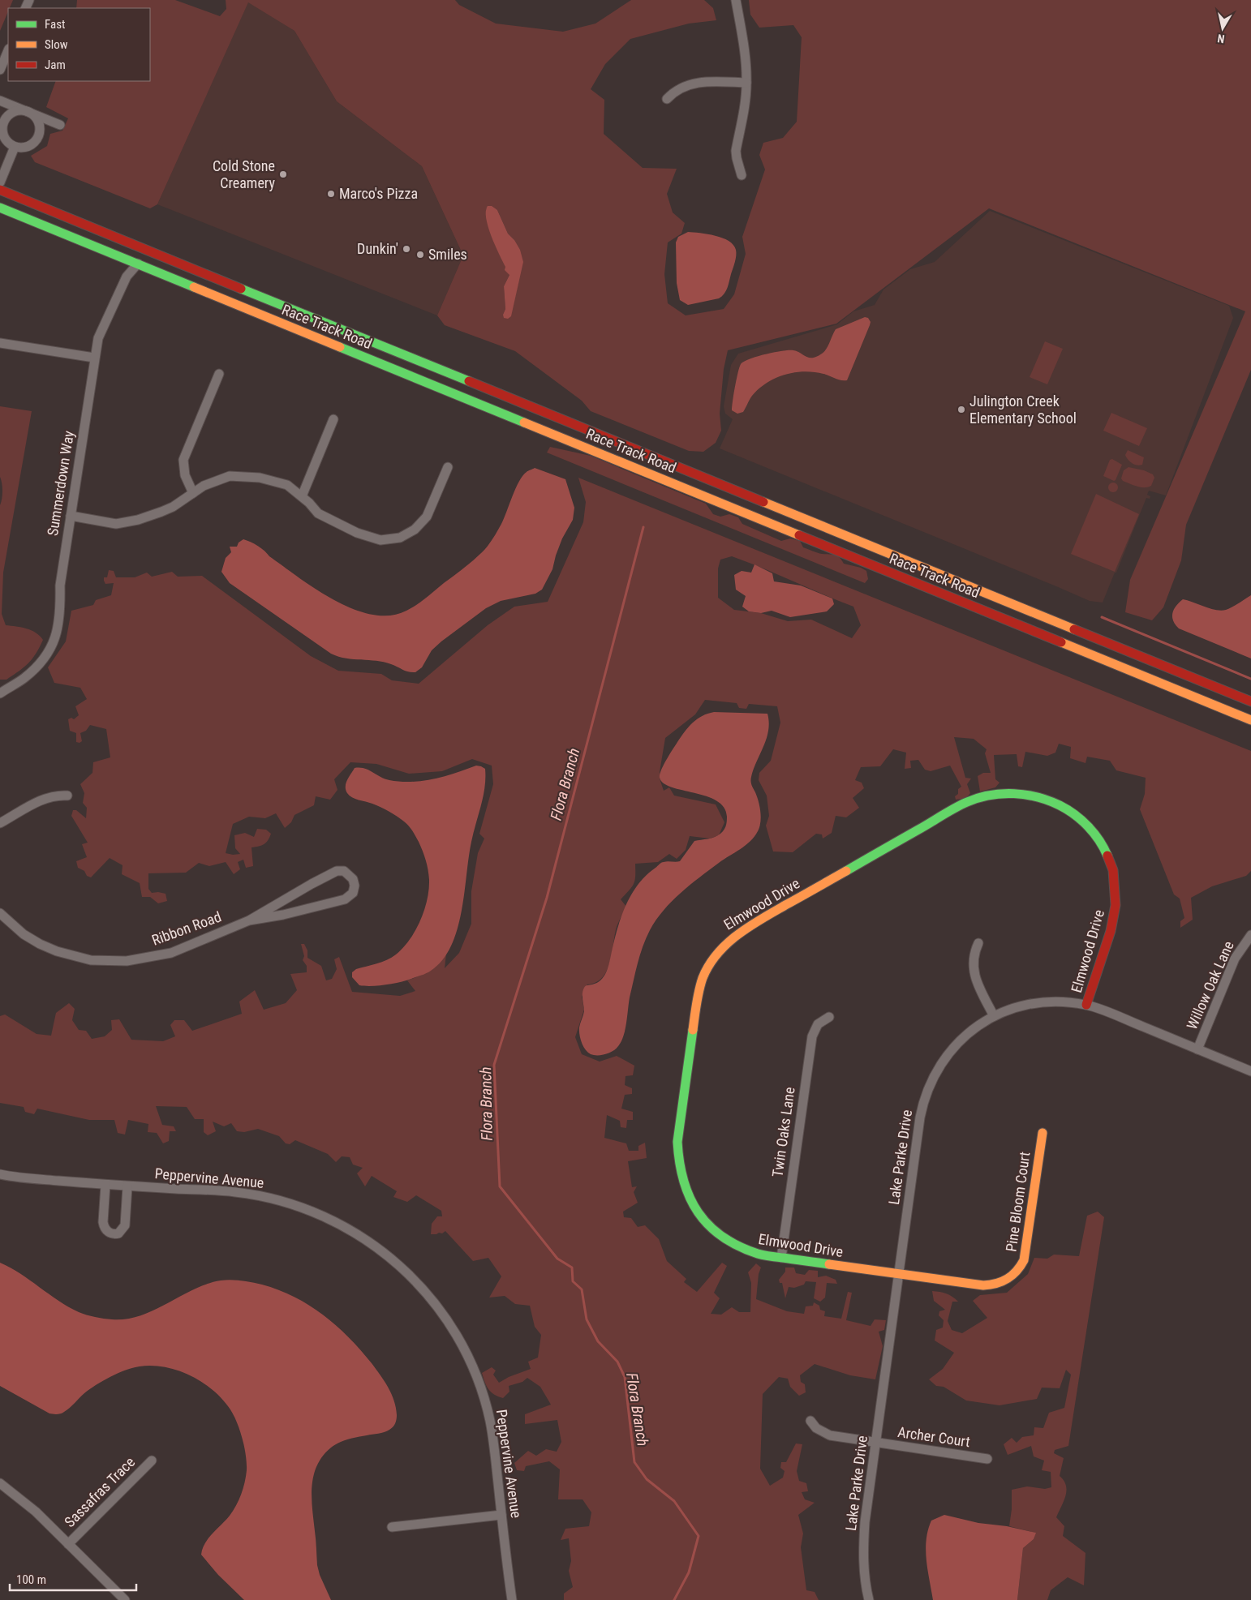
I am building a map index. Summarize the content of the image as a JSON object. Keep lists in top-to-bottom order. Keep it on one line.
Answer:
{"streets":{"main road":["Race Track Road","Elmwood Drive","Pine Bloom Court"],"street":["Summerdown Way","Ribbon Road","Willow Oak Lane","Twin Oaks Lane","Lake Parke Drive","Peppervine Avenue","Archer Court","Sassafras Trace"]},"crossings":[["Race Track Road","Summerdown Way"],["Elmwood Drive","Twin Oaks Lane"],["Elmwood Drive","Lake Parke Drive"],["Elmwood Drive","Pine Bloom Court"],["Willow Oak Lane","Lake Parke Drive"],["Lake Parke Drive","Pine Bloom Court"],["Lake Parke Drive","Archer Court"]],"water":["Flora Branch"],"places":["Cold Stone Creamery","Marco's Pizza","Dunkin'","Smiles","Julington Creek Elementary School"],"legend":["Fast","Slow","Jam"],"scale_bar":"100 m","north":"bottom"}
